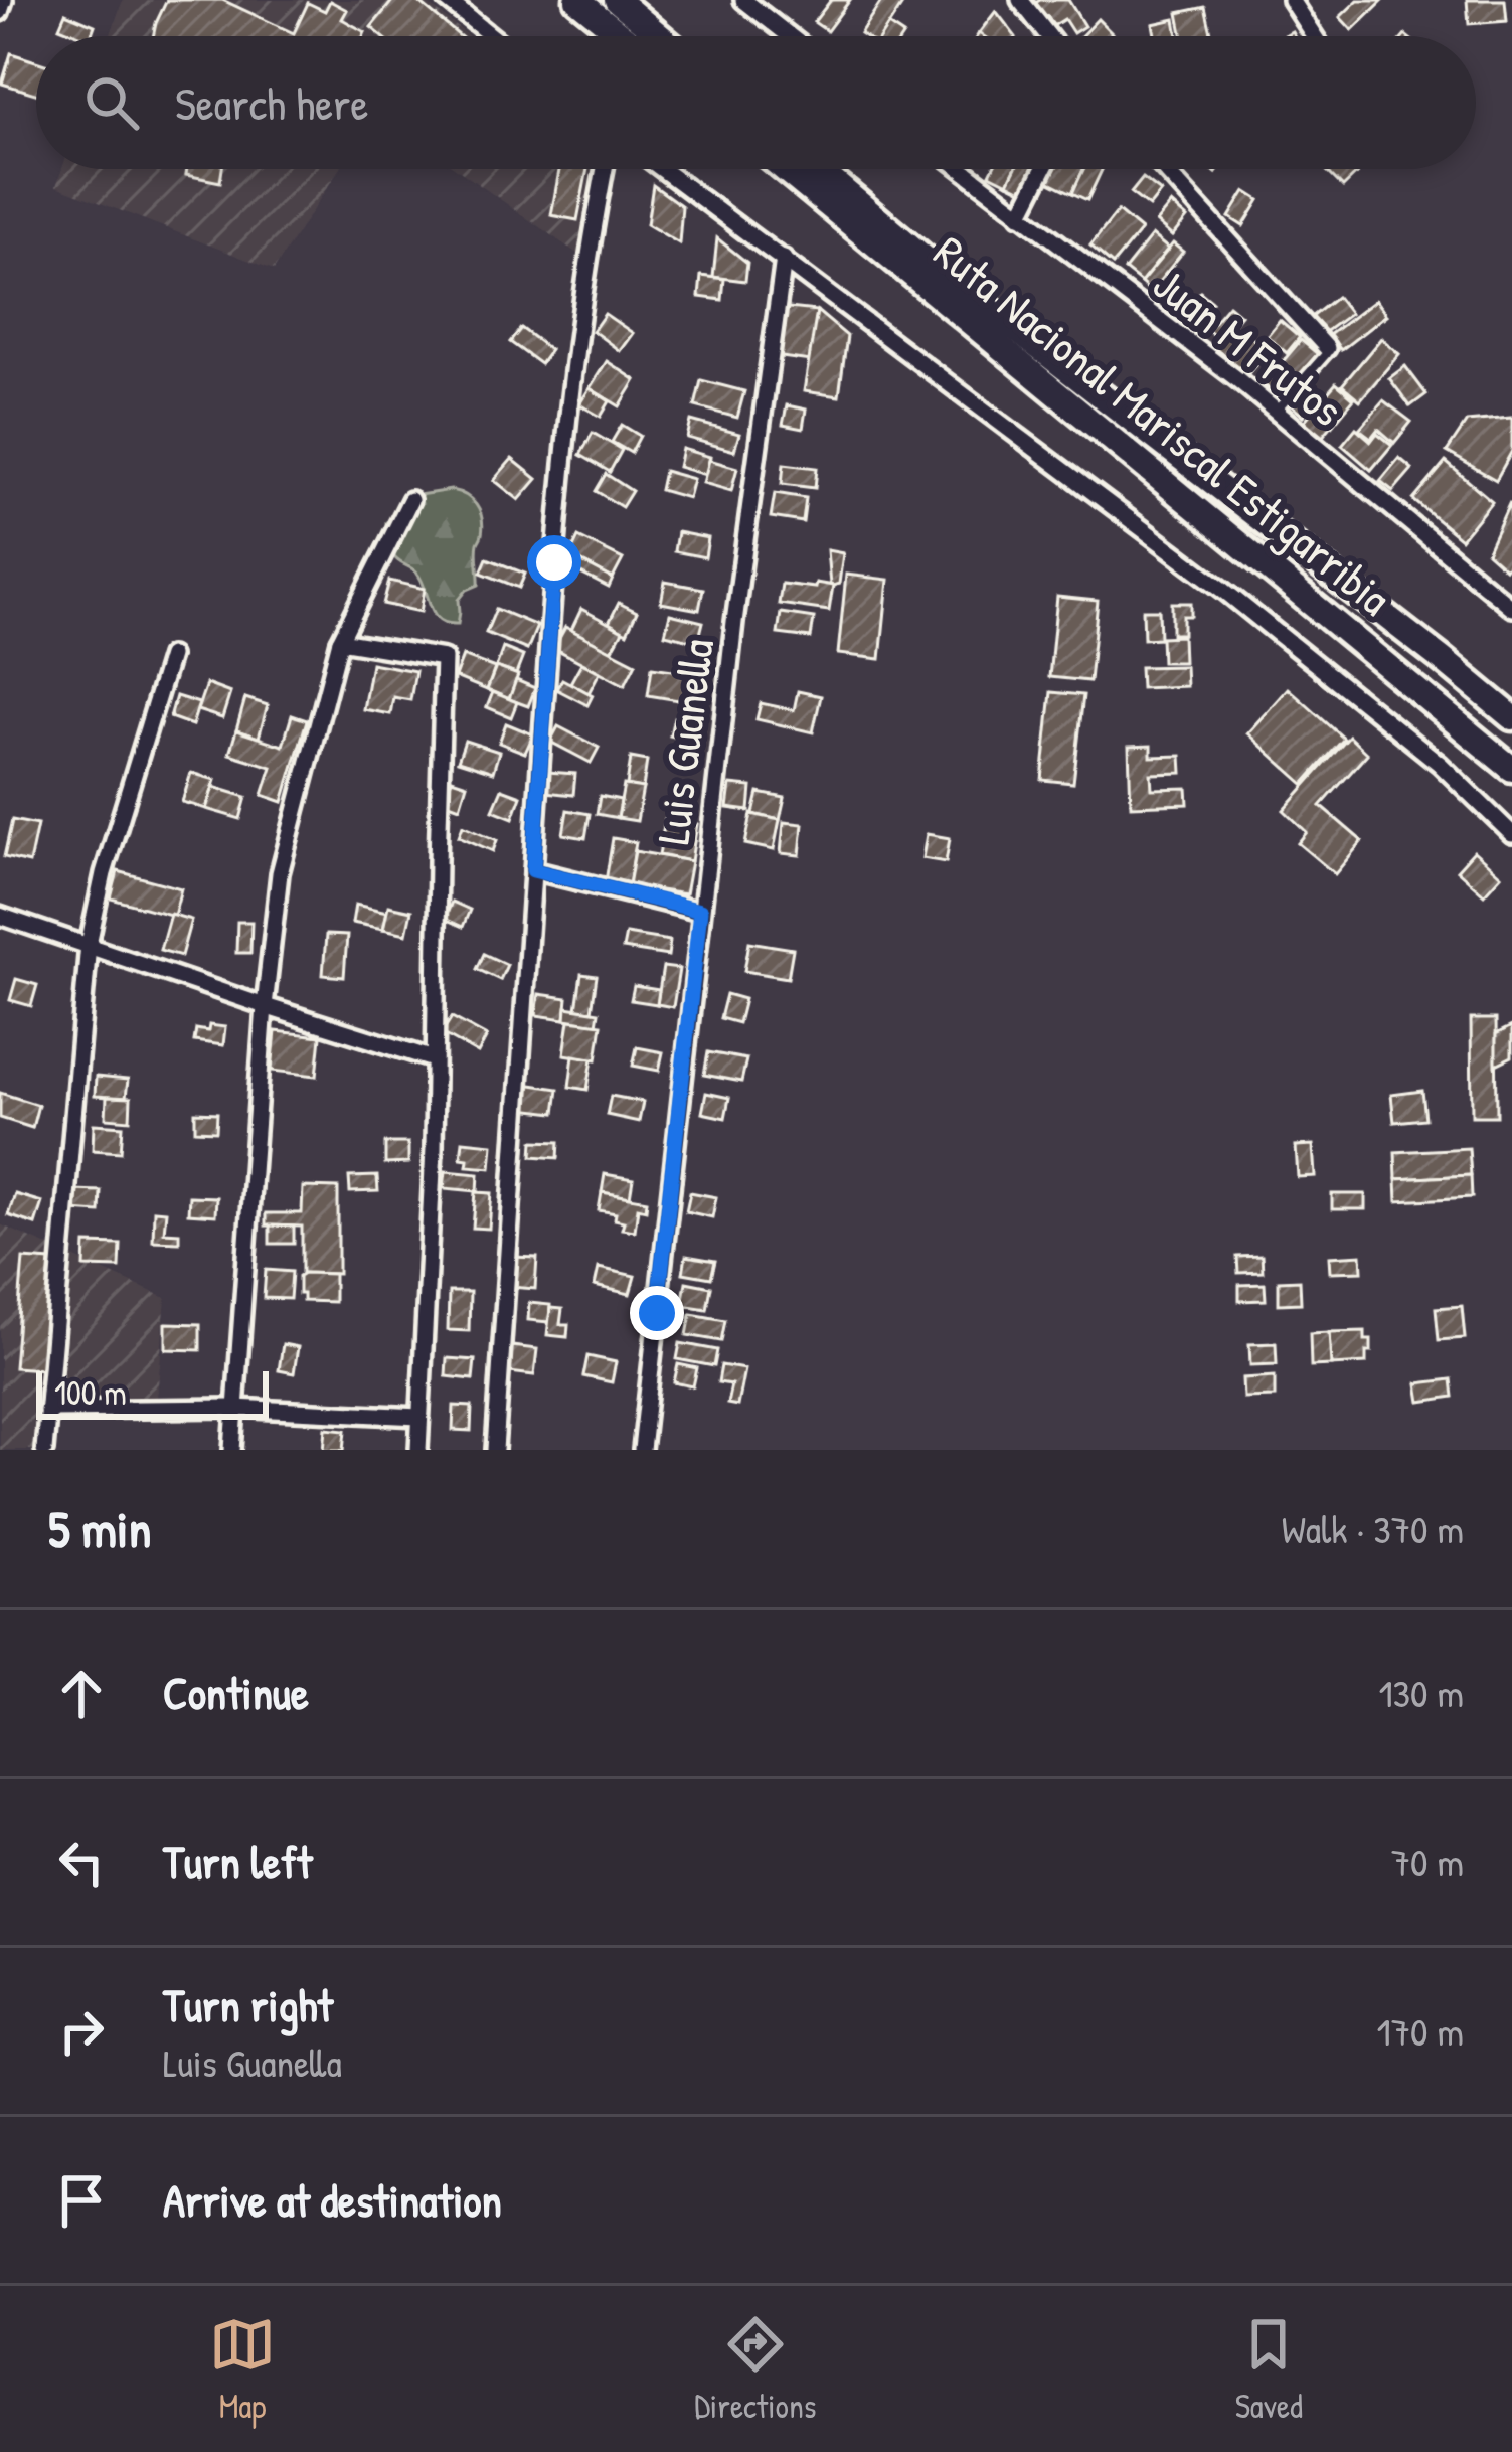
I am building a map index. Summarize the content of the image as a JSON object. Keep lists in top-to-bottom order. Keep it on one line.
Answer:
{"streets":{"highway":["Ruta Nacional Mariscal Estigarribia"],"street":["Juan M Frutos","Luis Guanella"]},"scale_bar":"100 m","page":{"search":"Search here","scale":"100 m","heading":["5 min","Walk · 370 m"],"list":[["Continue","130 m"],["Turn left","70 m"],["Turn right","Luis Guanella","170 m"],"Arrive at destination"],"nav":["Map","Directions","Saved"]}}
